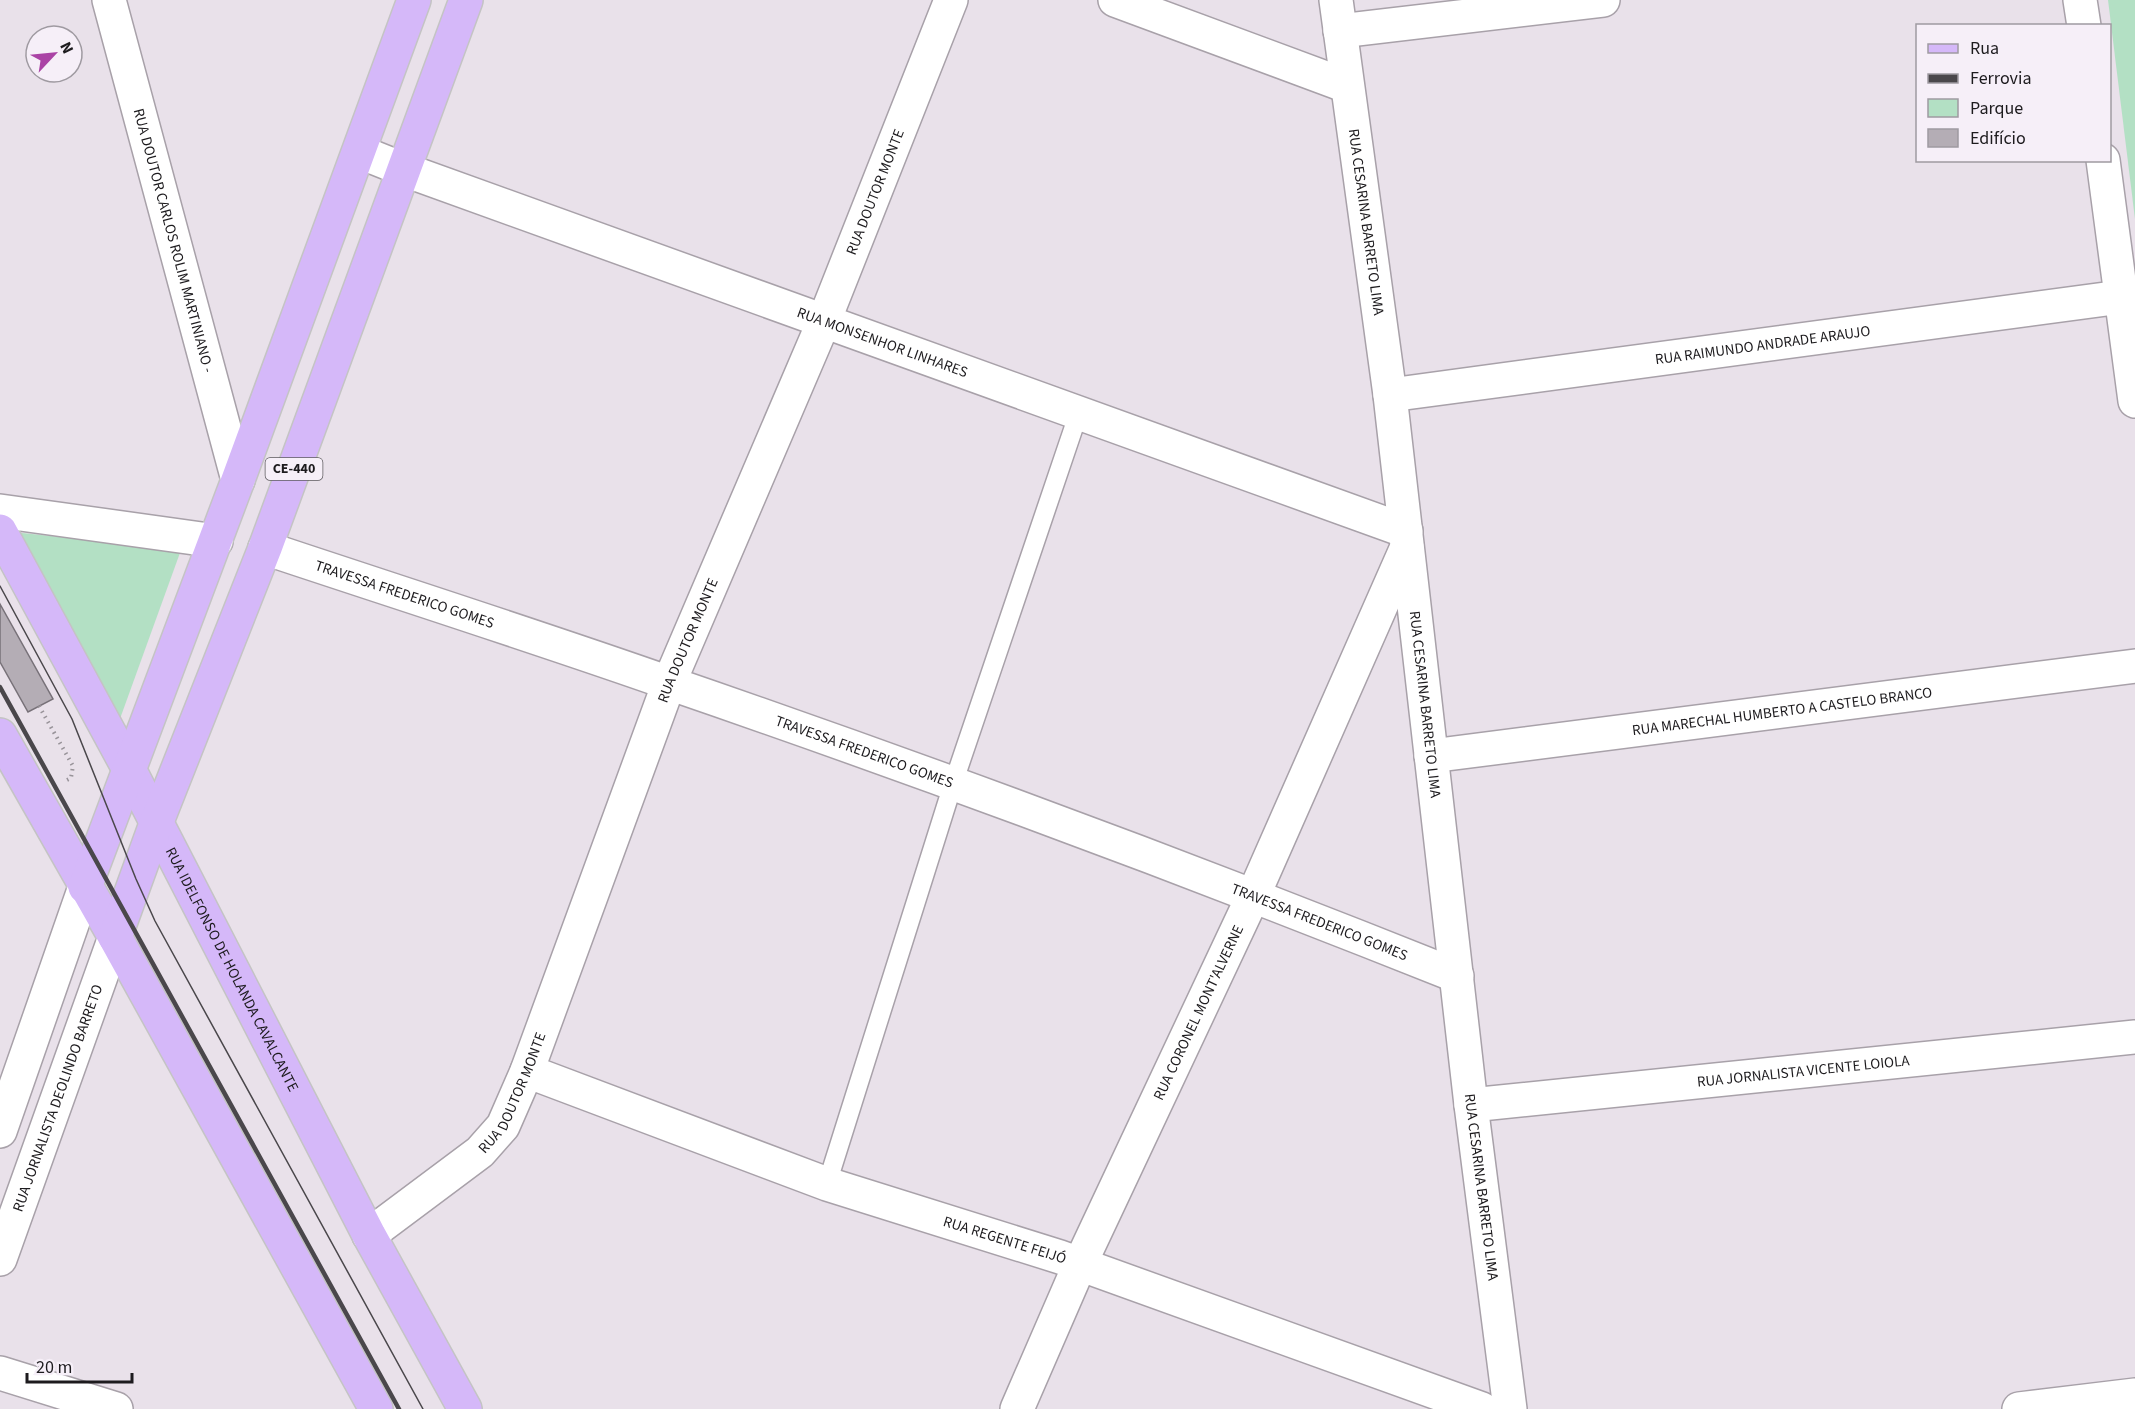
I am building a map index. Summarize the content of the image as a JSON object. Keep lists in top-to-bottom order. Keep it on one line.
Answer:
{"streets":{"main road":["CE-440","RUA IDELFONSO DE HOLANDA CAVALCANTE"],"street":["RUA DOUTOR MONTE","RUA CESARINA BARRETO LIMA","RUA DOUTOR CARLOS ROLIM MARTINIANO -","RUA MONSENHOR LINHARES","RUA RAIMUNDO ANDRADE ARAUJO","TRAVESSA FREDERICO GOMES","RUA MARECHAL HUMBERTO A CASTELO BRANCO","RUA CORONEL MONT'ALVERNE","RUA JORNALISTA VICENTE LOIOLA","RUA JORNALISTA DEOLINDO BARRETO","RUA REGENTE FEIJÓ"]},"crossings":[["RUA DOUTOR MONTE","RUA MONSENHOR LINHARES"],["RUA DOUTOR MONTE","TRAVESSA FREDERICO GOMES"],["RUA DOUTOR MONTE","RUA IDELFONSO DE HOLANDA CAVALCANTE"],["RUA DOUTOR MONTE","RUA REGENTE FEIJÓ"],["RUA CESARINA BARRETO LIMA","RUA MONSENHOR LINHARES"],["RUA CESARINA BARRETO LIMA","RUA RAIMUNDO ANDRADE ARAUJO"],["RUA CESARINA BARRETO LIMA","TRAVESSA FREDERICO GOMES"],["RUA CESARINA BARRETO LIMA","RUA MARECHAL HUMBERTO A CASTELO BRANCO"],["RUA CESARINA BARRETO LIMA","RUA CORONEL MONT'ALVERNE"],["RUA CESARINA BARRETO LIMA","RUA JORNALISTA VICENTE LOIOLA"],["RUA DOUTOR CARLOS ROLIM MARTINIANO -","CE-440"],["RUA MONSENHOR LINHARES","CE-440"],["RUA MONSENHOR LINHARES","RUA CORONEL MONT'ALVERNE"],["CE-440","TRAVESSA FREDERICO GOMES"],["CE-440","RUA IDELFONSO DE HOLANDA CAVALCANTE"],["CE-440","RUA JORNALISTA DEOLINDO BARRETO"],["TRAVESSA FREDERICO GOMES","RUA CORONEL MONT'ALVERNE"],["RUA CORONEL MONT'ALVERNE","RUA REGENTE FEIJÓ"]],"legend":["Rua","Ferrovia","Parque","Edifício"],"scale_bar":"20 m","north":"top right"}
